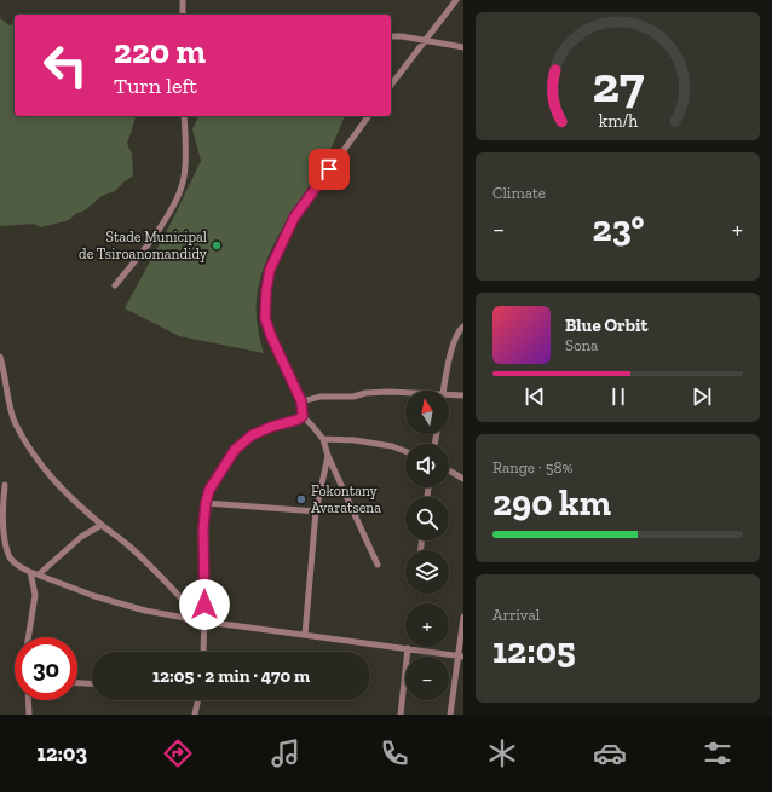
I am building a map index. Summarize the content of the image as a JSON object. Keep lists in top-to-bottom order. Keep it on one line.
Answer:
{"places":["Stade Municipal de Tsiroanomandidy","Fokontany Avaratsena"],"north":"top","page":{"turn":["220 m","Turn left"],"tile":["Climate",["Range · 58%","290 km"],["Arrival","12:05"]],"heat":["−","23°","+"],"song":["Blue Orbit","Sona"],"map_buttons":["+","−"],"limit":"30","trip":"12:05 · 2 min · 470 m","tabs":"12:03","gauge":["27","km/h"]}}
